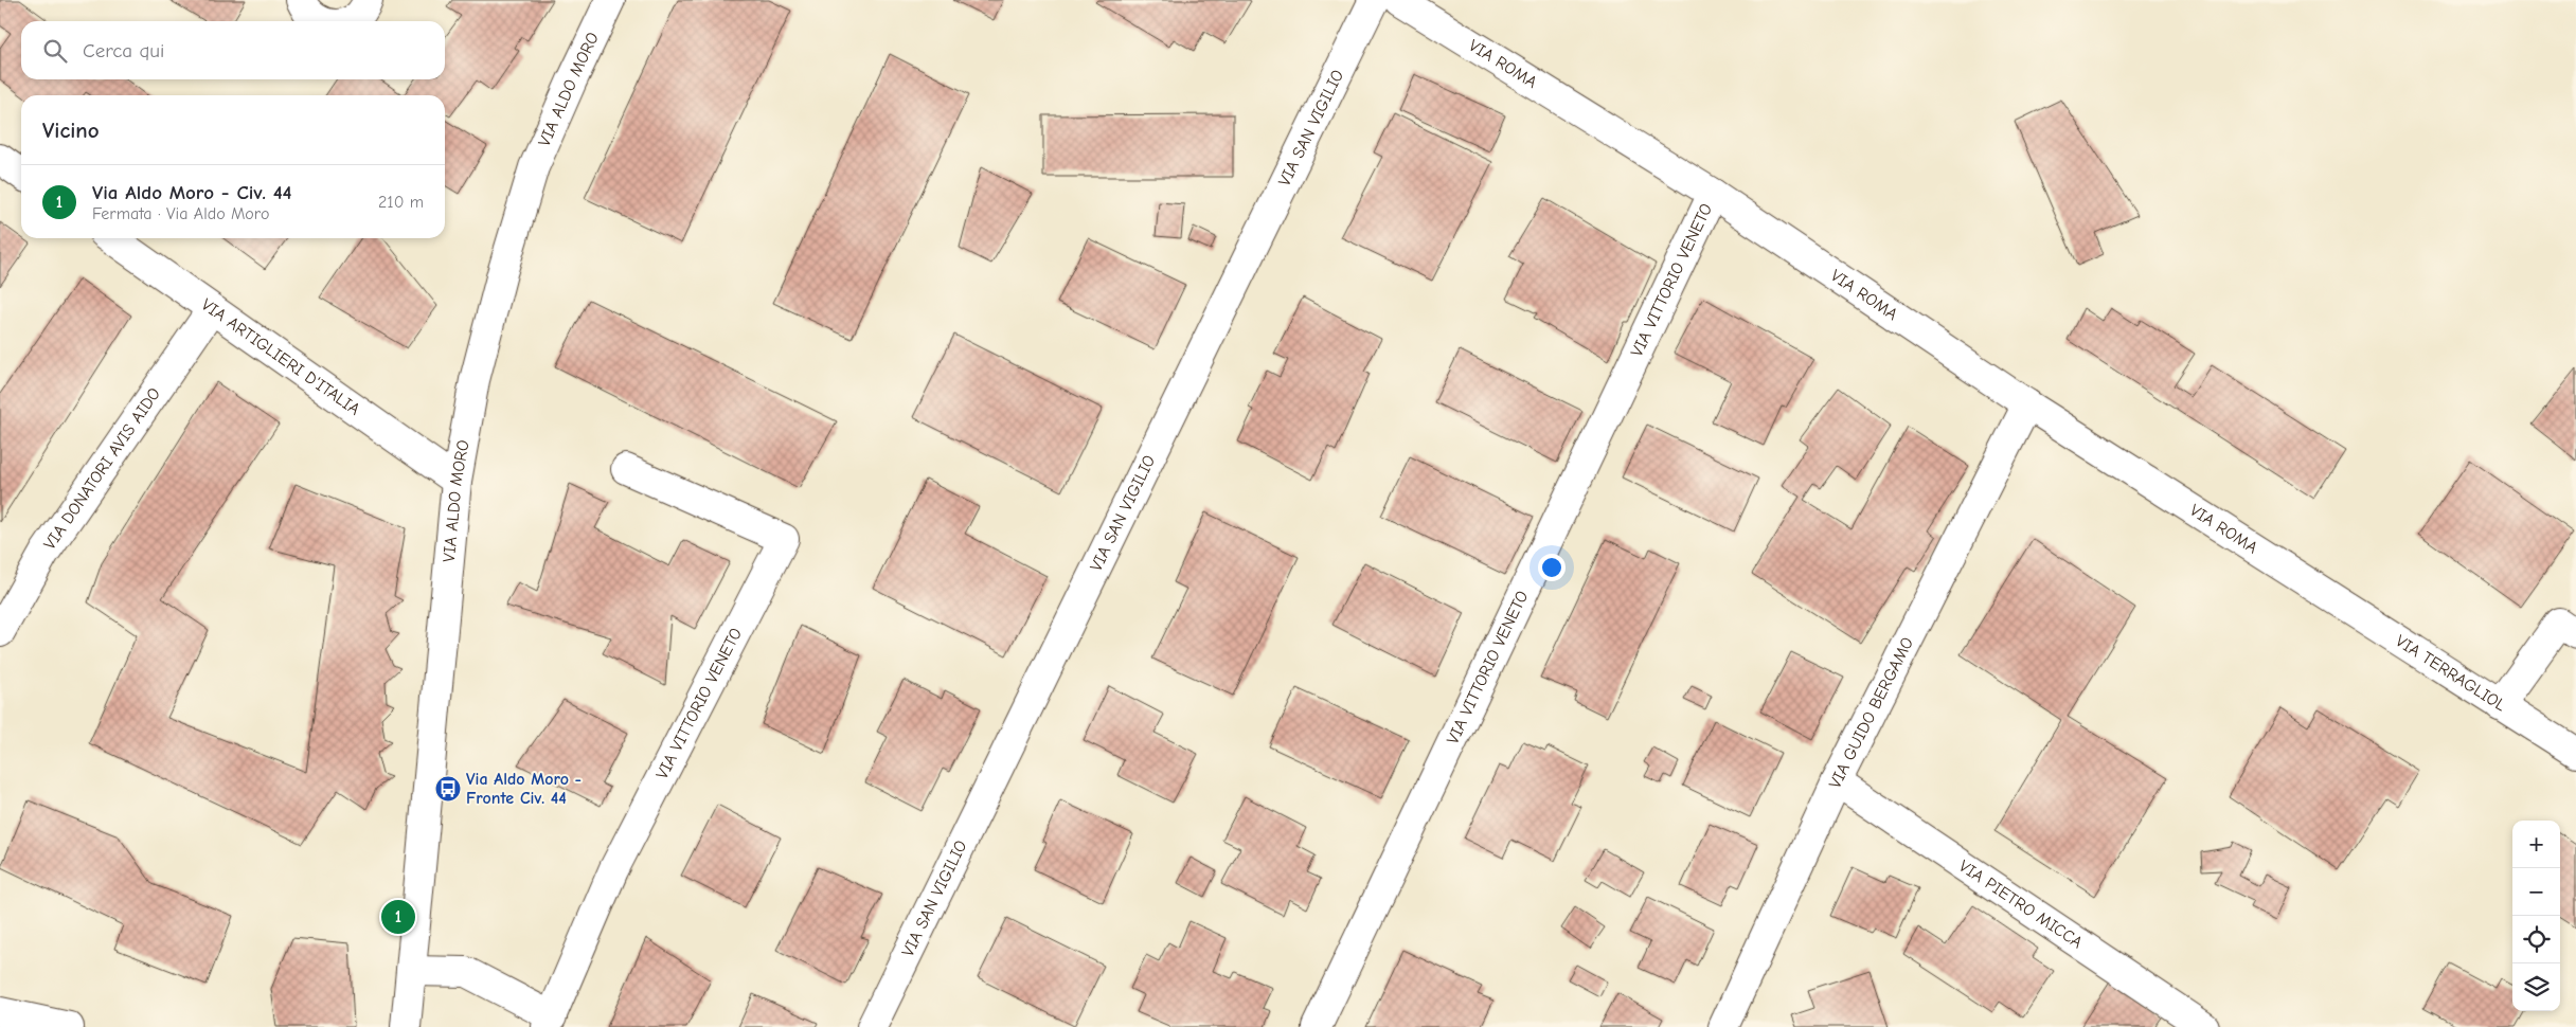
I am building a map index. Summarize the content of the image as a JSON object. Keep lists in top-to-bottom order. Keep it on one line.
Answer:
{"streets":{"street":["VIA ROMA","VIA ALDO MORO","VIA SAN VIGILIO","VIA VITTORIO VENETO","VIA ARTIGLIERI D'ITALIA","VIA DONATORI AVIS AIDO","VIA TERRAGLIOL","VIA GUIDO BERGAMO","VIA PIETRO MICCA"]},"crossings":[["VIA ROMA","VIA VITTORIO VENETO"],["VIA ROMA","VIA TERRAGLIOL"],["VIA ROMA","VIA GUIDO BERGAMO"],["VIA ALDO MORO","VIA ARTIGLIERI D'ITALIA"],["VIA ARTIGLIERI D'ITALIA","VIA DONATORI AVIS AIDO"],["VIA GUIDO BERGAMO","VIA PIETRO MICCA"]],"places":{"bus stop":["Via Aldo Moro - Fronte Civ. 44"]},"page":{"search":"Cerca qui","heading":"Vicino","list":[{"mark":"1","name":"Via Aldo Moro - Civ. 44","note":"Fermata · Via Aldo Moro","value":"210 m"}],"map_buttons":["+","−"],"pins":"1"}}
